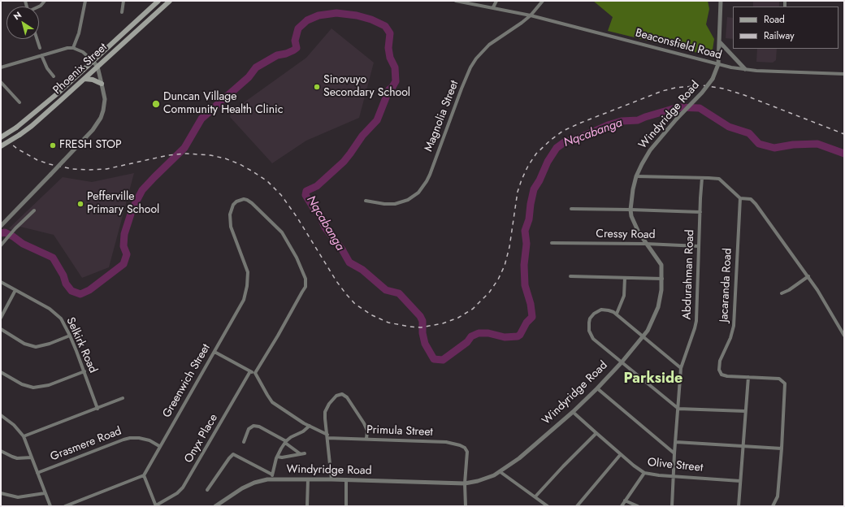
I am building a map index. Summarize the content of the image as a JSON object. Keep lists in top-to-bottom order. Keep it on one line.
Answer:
{"streets":{"main road":["Phoenix Street"],"street":["Beaconsfield Road","Windyridge Road","Magnolia Street","Cressy Road","Abdurahman Road","Jacaranda Road","Selkirk Road","Greenwich Street","Primula Street","Onyx Place","Grasmere Road","Olive Street"]},"crossings":[["Beaconsfield Road","Windyridge Road"],["Beaconsfield Road","Magnolia Street"],["Windyridge Road","Cressy Road"],["Windyridge Road","Primula Street"],["Windyridge Road","Olive Street"],["Cressy Road","Abdurahman Road"],["Abdurahman Road","Olive Street"],["Greenwich Street","Grasmere Road"]],"districts":["Parkside"],"water":["Nqcabanga"],"places":["Sinovuyo Secondary School","Duncan Village Community Health Clinic","FRESH STOP","Pefferville Primary School"],"legend":["Road","Railway"],"north":"top left"}
